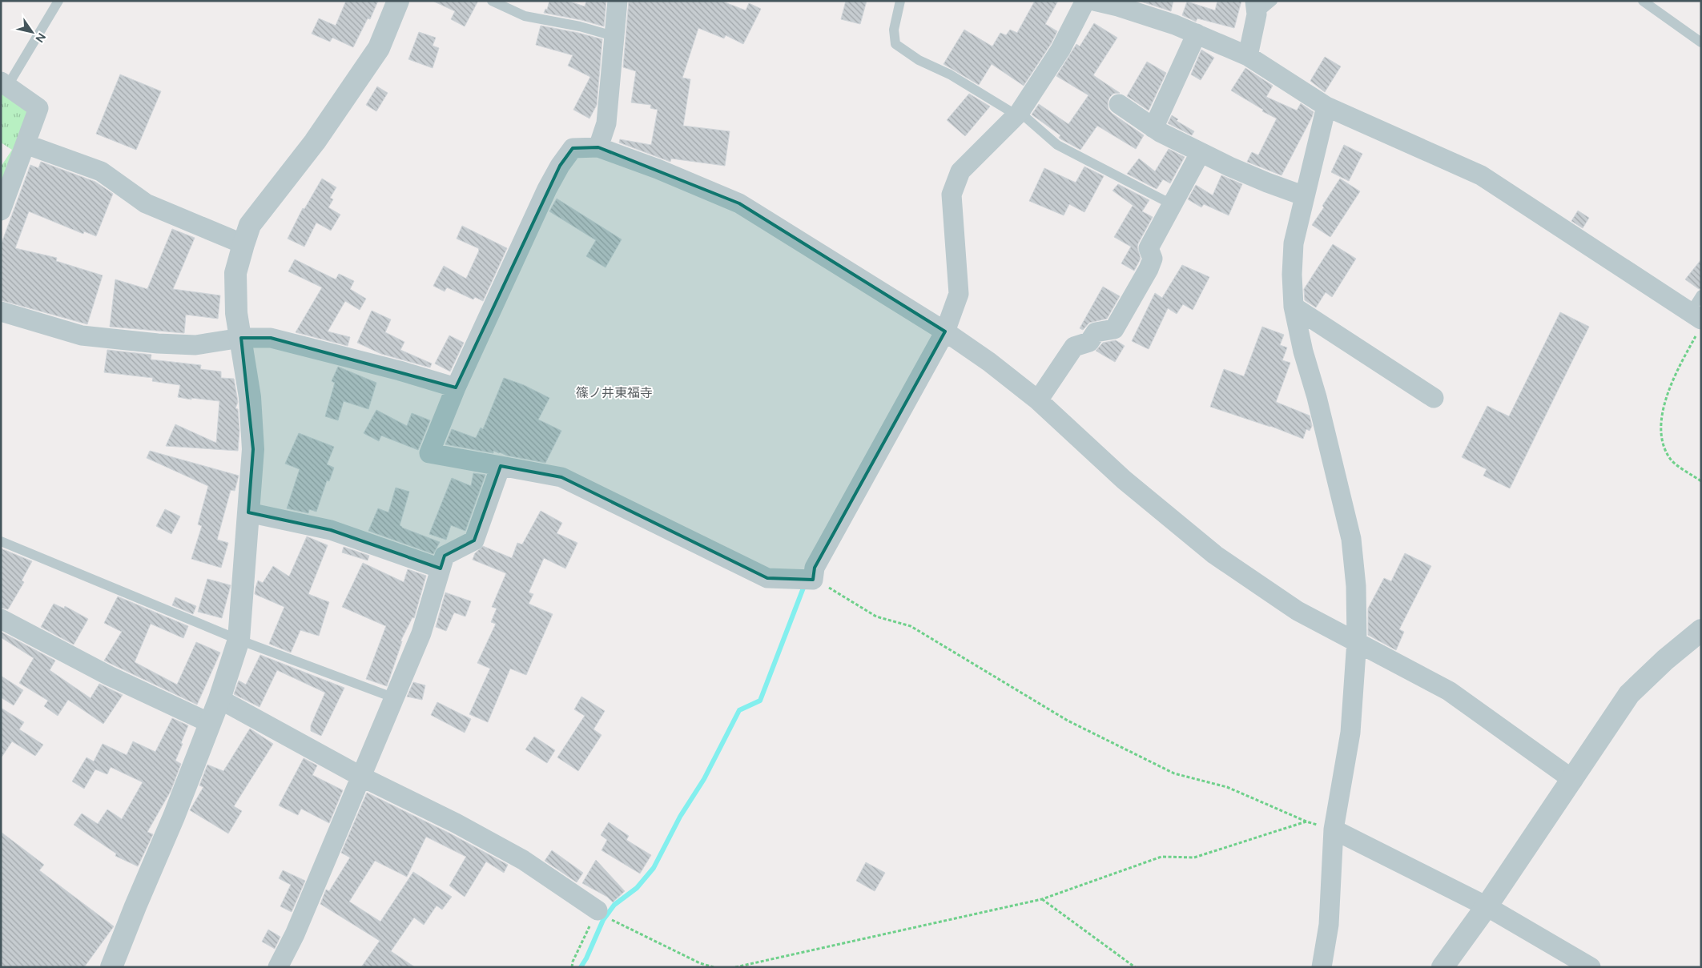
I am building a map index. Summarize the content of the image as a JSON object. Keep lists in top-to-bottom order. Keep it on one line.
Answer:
{"districts":["篠ノ井東福寺"],"north":"bottom right"}
